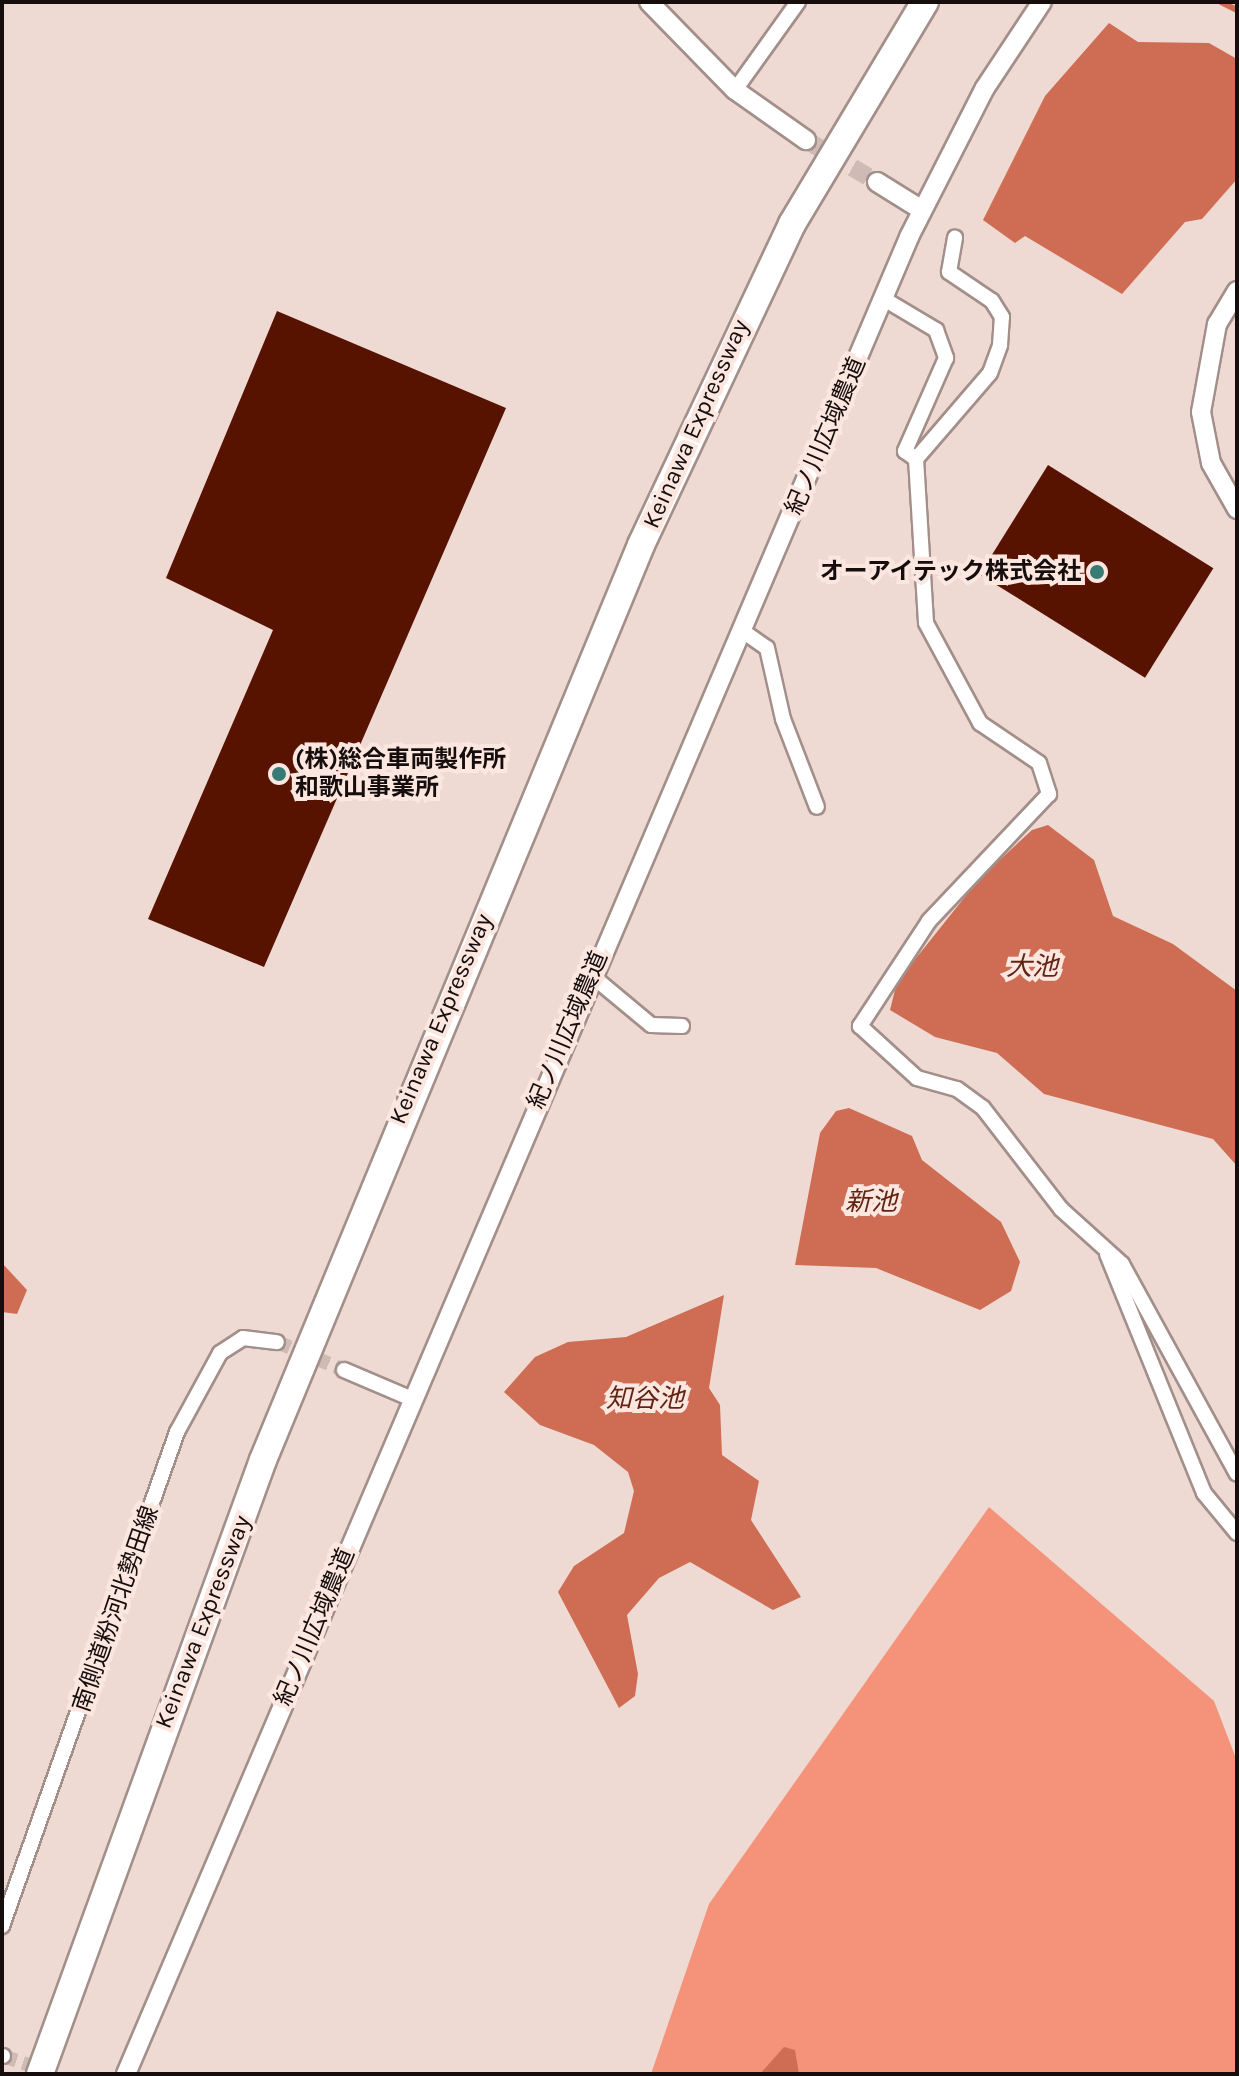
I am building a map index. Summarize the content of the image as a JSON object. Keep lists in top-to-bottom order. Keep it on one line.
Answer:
{"streets":{"highway":["Keinawa Expressway"],"street":["紀ノ川広域農道","南側道粉河北勢田線"]},"water":["大池","新池","知谷池"],"places":["オーアイテック株式会社","(株)総合車両製作所 和歌山事業所"]}
